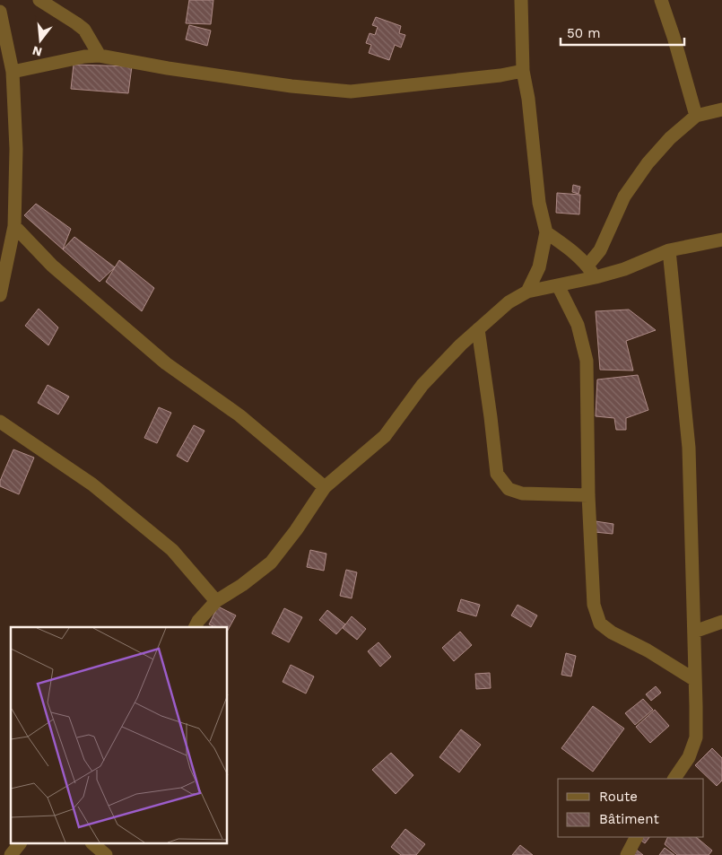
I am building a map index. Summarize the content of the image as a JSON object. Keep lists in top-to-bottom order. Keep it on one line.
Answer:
{"legend":["Route","Bâtiment"],"scale_bar":"50 m","north":"bottom"}
